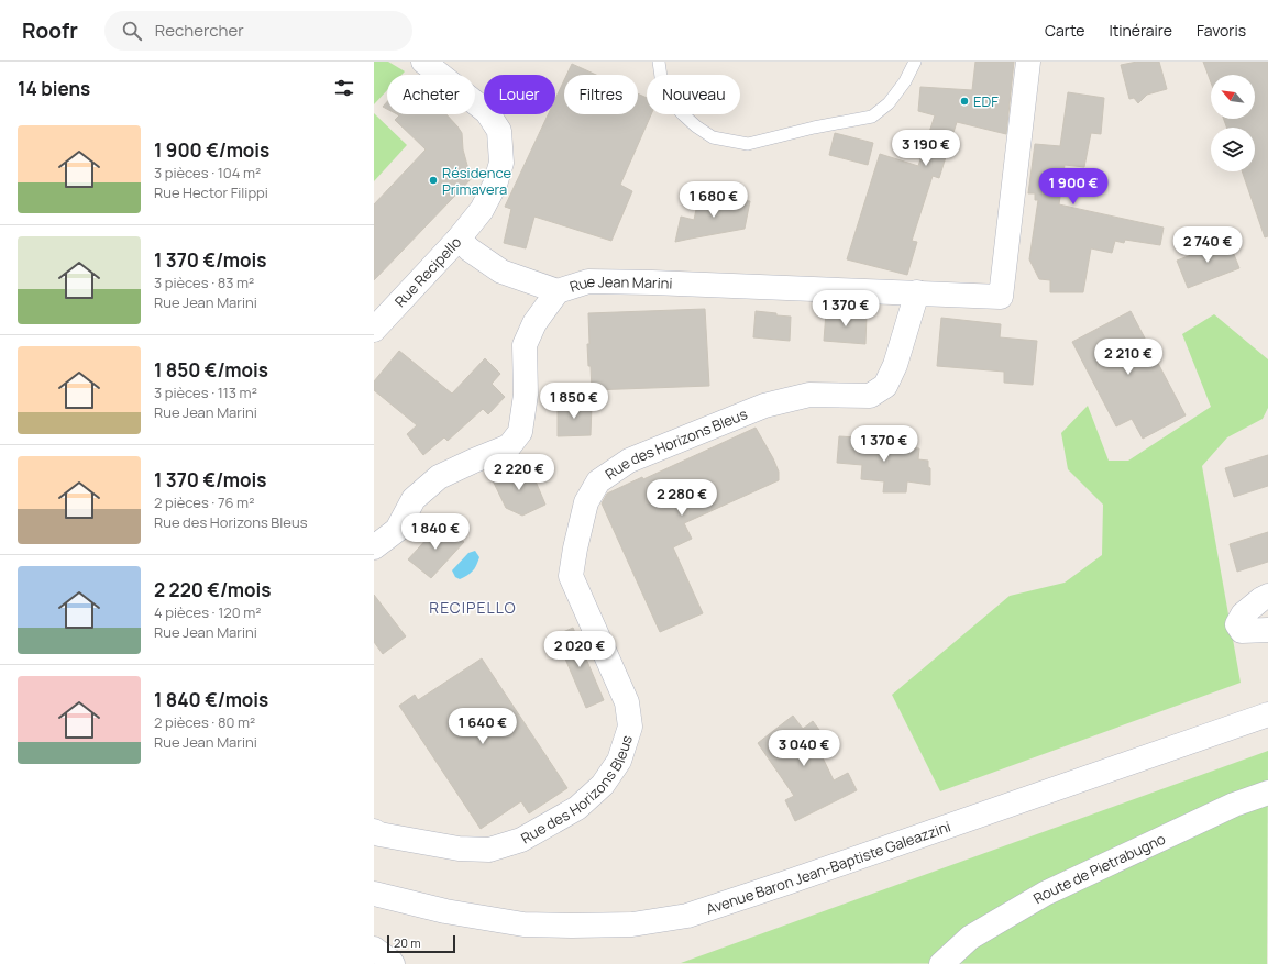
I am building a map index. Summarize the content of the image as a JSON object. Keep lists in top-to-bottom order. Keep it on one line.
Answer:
{"streets":{"street":["Rue Recipello","Rue Jean Marini","Rue des Horizons Bleus","Avenue Baron Jean-Baptiste Galeazzini","Route de Pietrabugno"]},"crossings":[["Rue Recipello","Rue Jean Marini"],["Rue Jean Marini","Rue des Horizons Bleus"]],"districts":["RECIPELLO"],"places":["EDF","Résidence Primavera"],"scale_bar":"20 m","north":"top left","page":{"header":"Roofr","search":"Rechercher","nav":["Carte","Itinéraire","Favoris"],"heading":"14 biens","chip":["Acheter","Louer","Filtres","Nouveau"],"list":[{"name":"1 900 €/mois","note":"3 pièces · 104 m² · Rue Hector Filippi"},{"name":"1 370 €/mois","note":"3 pièces · 83 m² · Rue Jean Marini"},{"name":"1 850 €/mois","note":"3 pièces · 113 m² · Rue Jean Marini"},{"name":"1 370 €/mois","note":"2 pièces · 76 m² · Rue des Horizons Bleus"},{"name":"2 220 €/mois","note":"4 pièces · 120 m² · Rue Jean Marini"},{"name":"1 840 €/mois","note":"2 pièces · 80 m² · Rue Jean Marini"}],"price":["3 190 €","1 900 €","1 680 €","2 740 €","1 370 €","2 210 €","1 850 €","1 370 €","2 220 €","2 280 €","1 840 €","2 020 €","1 640 €","3 040 €"],"scale":"20 m"}}
